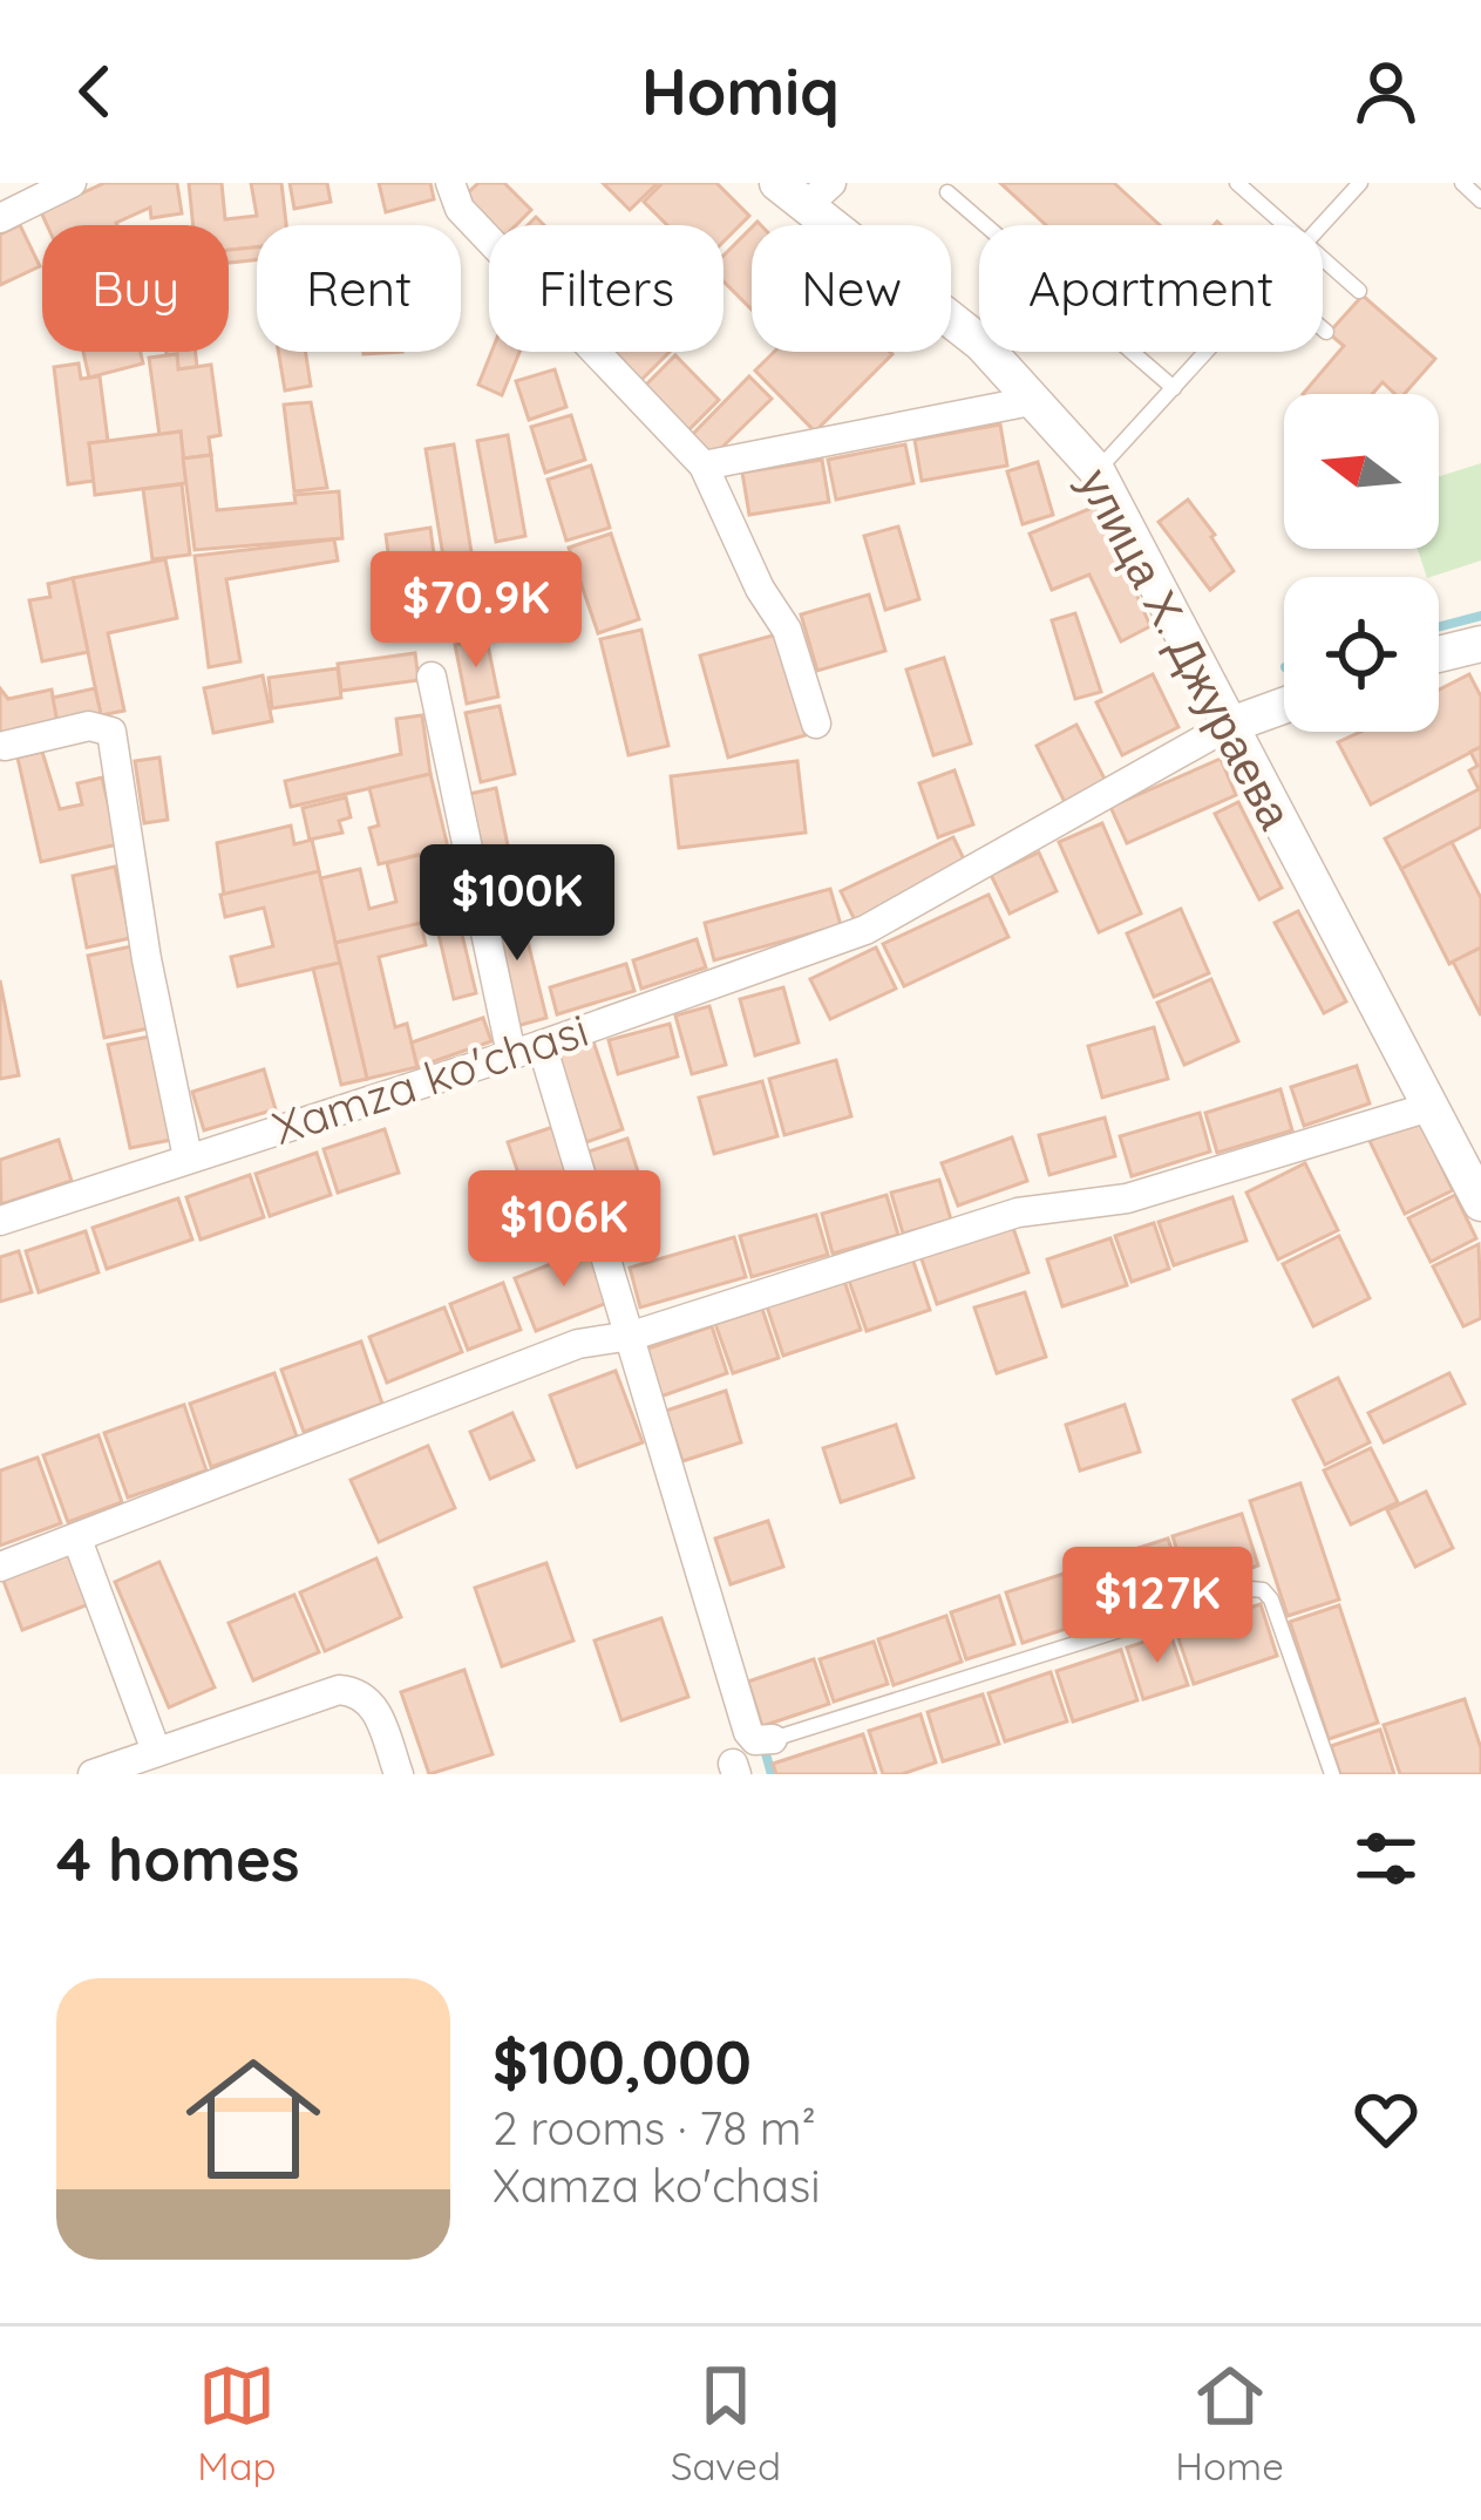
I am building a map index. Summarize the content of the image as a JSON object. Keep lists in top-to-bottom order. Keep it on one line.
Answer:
{"streets":{"street":["улица Х. Джураева","Xamza ko'chasi"]},"crossings":[["улица Х. Джураева","Xamza ko'chasi"]],"north":"left","page":{"header":"Homiq","chip":["Buy","Rent","Filters","New","Apartment"],"price":["$70.9K","$100K","$106K","$127K"],"heading":"4 homes","list":[{"name":"$100,000","note":"2 rooms · 78 m² · Xamza ko'chasi"}],"tabs":["Map","Saved","Home"]}}
